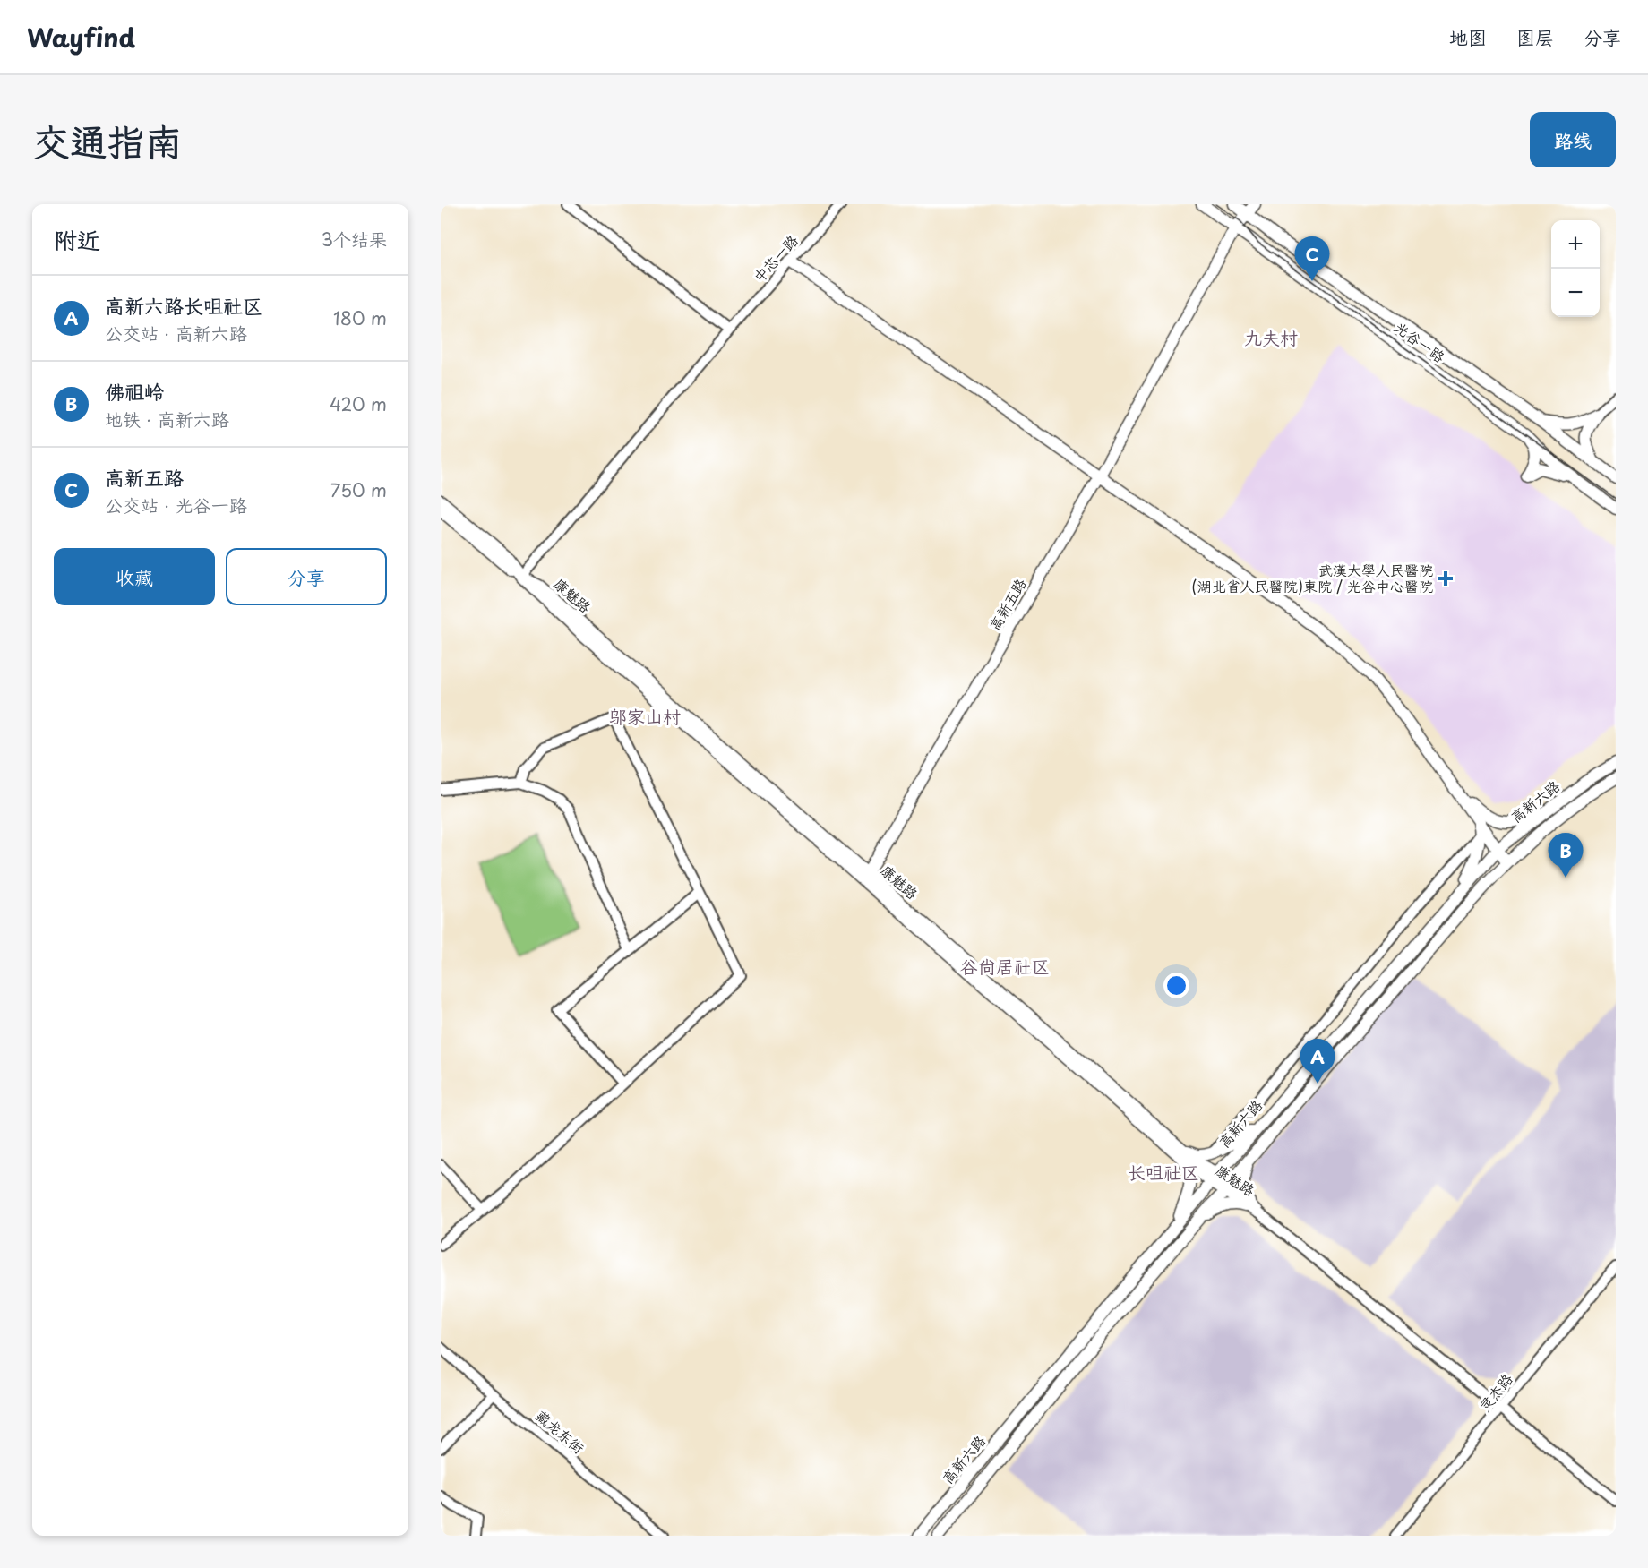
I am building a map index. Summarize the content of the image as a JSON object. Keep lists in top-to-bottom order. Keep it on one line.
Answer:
{"streets":{"main road":["光谷一路","康魅路","高新五路","高新六路"],"street":["中芯一路","灵杰路","藏龙东街"]},"crossings":[["中芯一路","康魅路"],["光谷一路","高新五路"],["康魅路","高新五路"],["康魅路","高新六路"],["康魅路","灵杰路"]],"districts":["九夫村","邬家山村","谷尚居社区","长咀社区"],"places":{"health":["武漢大學人民醫院 (湖北省人民醫院)東院 / 光谷中心醫院"]},"page":{"header":"Wayfind","nav":["地图","图层","分享"],"title":"交通指南","buttons":["路线",["收藏","分享"]],"heading":["附近","3个结果"],"map_buttons":["+","−"],"pins":["C","B","A"],"list":[{"mark":"A","name":"高新六路长咀社区","note":"公交站 · 高新六路","value":"180 m"},{"mark":"B","name":"佛祖岭","note":"地铁 · 高新六路","value":"420 m"},{"mark":"C","name":"高新五路","note":"公交站 · 光谷一路","value":"750 m"}]}}
